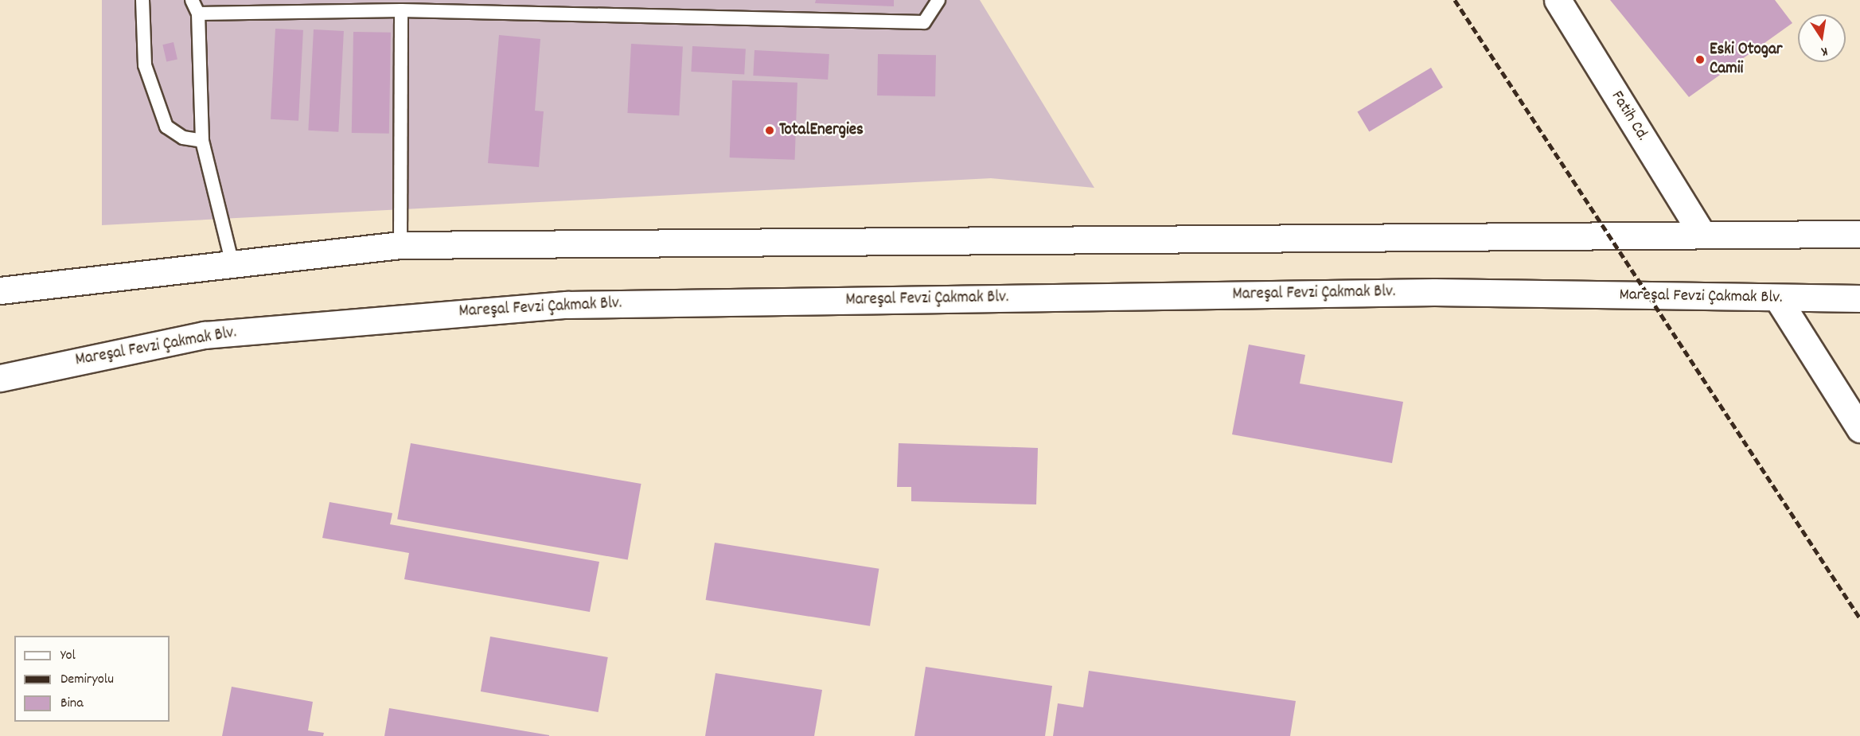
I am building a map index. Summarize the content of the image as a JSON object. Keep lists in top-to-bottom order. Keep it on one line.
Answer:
{"streets":{"main road":["Fatih Cd.","Mareşal Fevzi Çakmak Blv."]},"places":["Eski Otogar Camii","TotalEnergies"],"legend":["Yol","Demiryolu","Bina"],"north":"bottom"}
